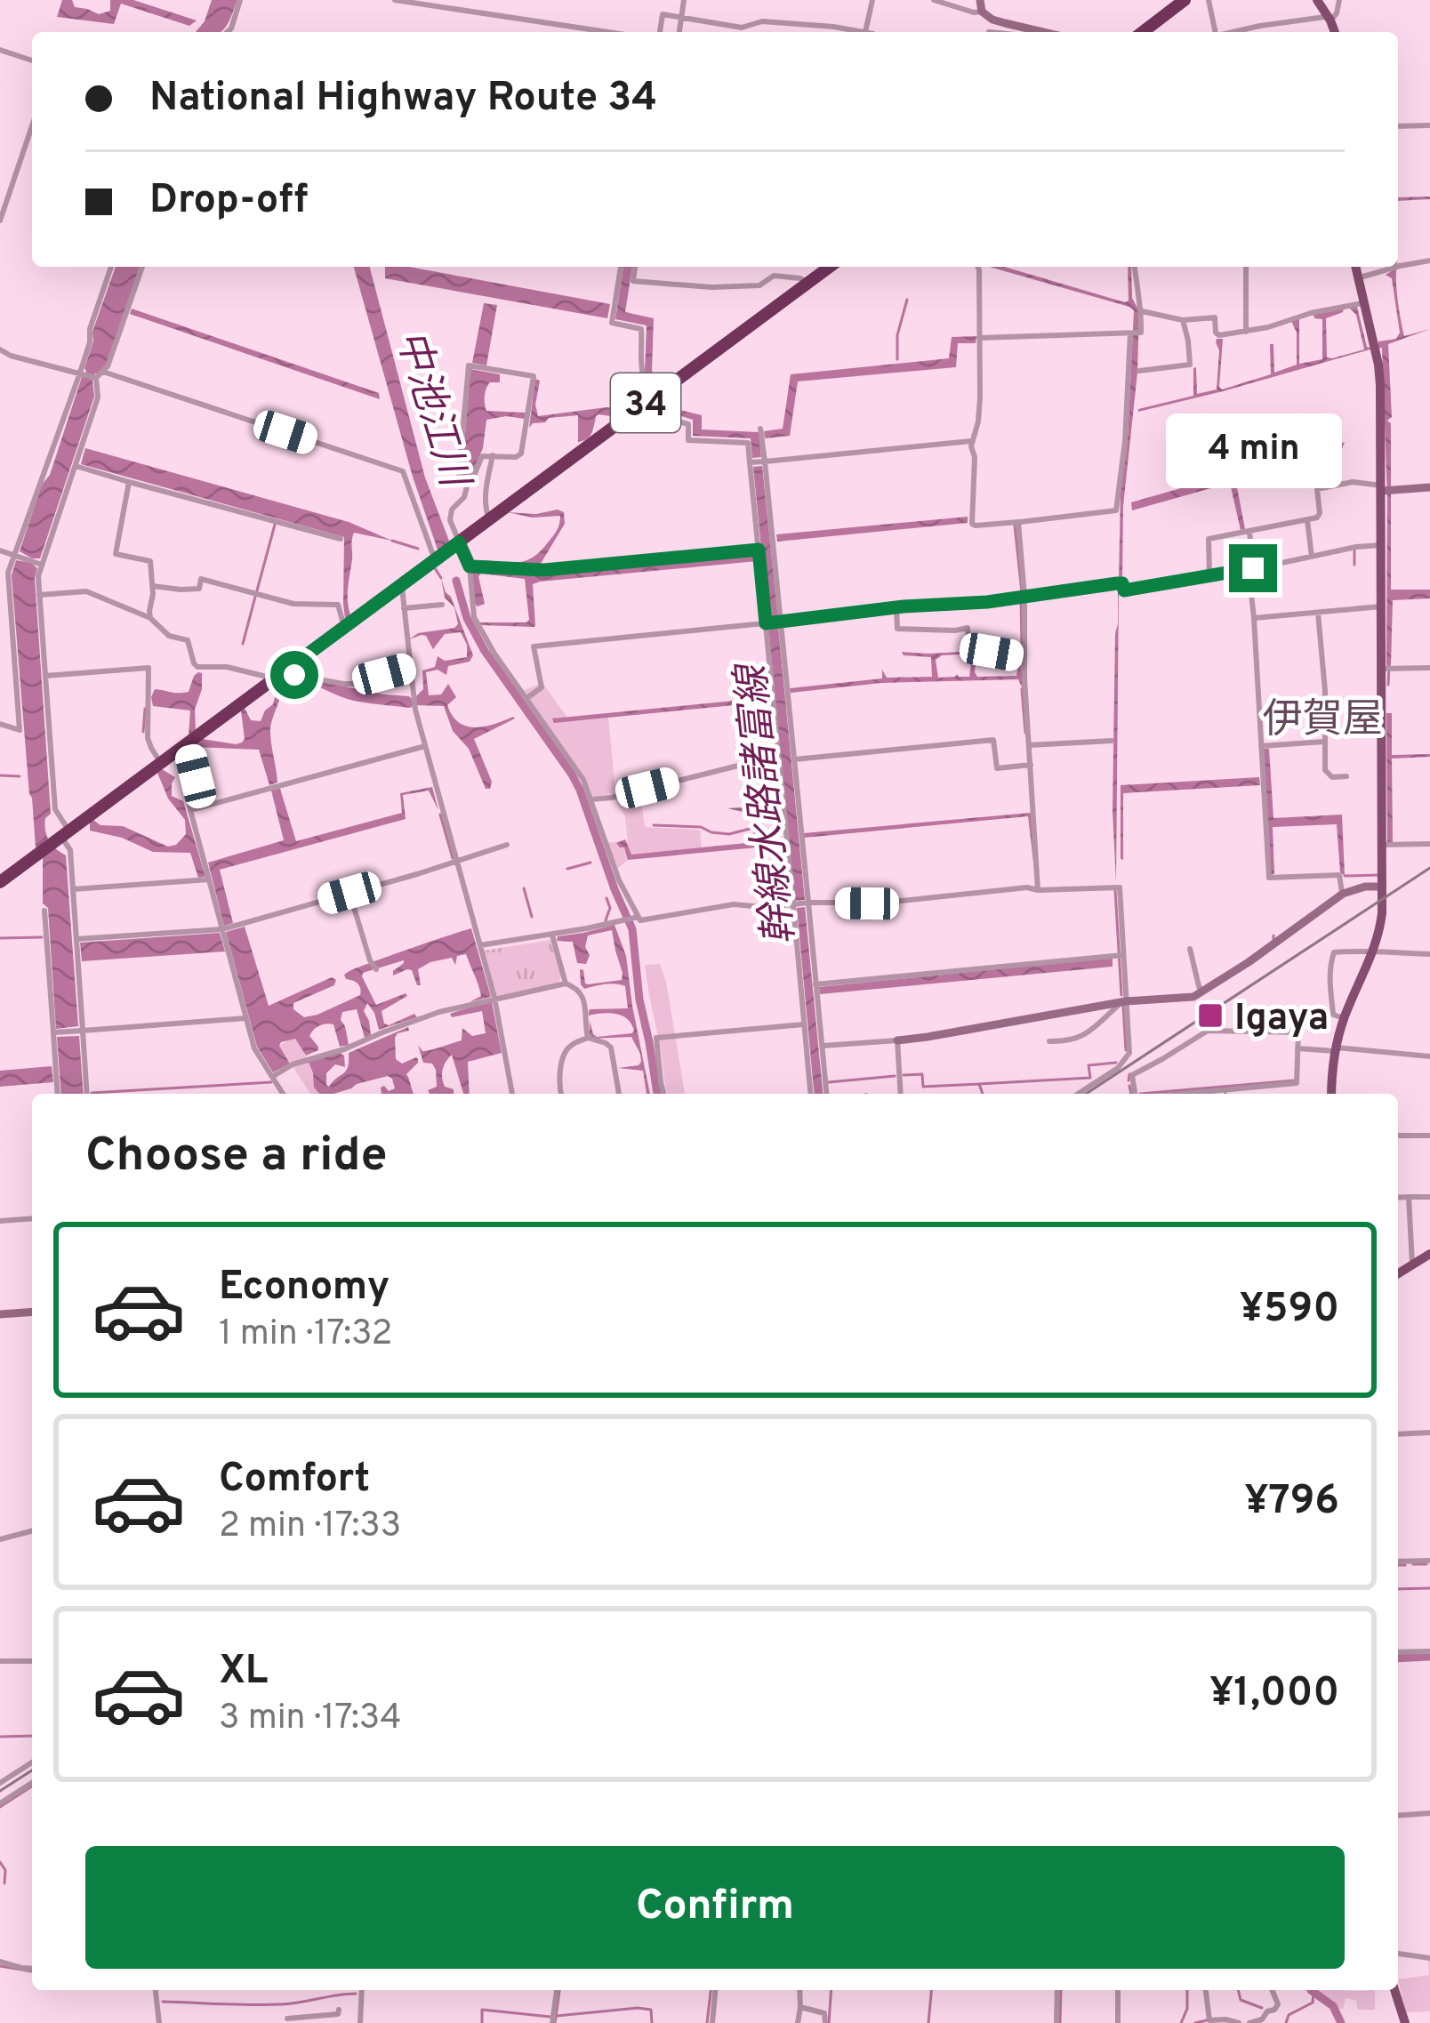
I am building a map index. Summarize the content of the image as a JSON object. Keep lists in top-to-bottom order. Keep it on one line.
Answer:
{"streets":{"highway":["34"]},"districts":["伊賀屋"],"water":["中池江川","幹線水路諸富線"],"places":{"transit":["Igaya"]},"page":{"banner":["National Highway Route 34","Drop-off"],"bubble":"4 min","heading":"Choose a ride","list":[{"name":"Economy","note":"1 min · 17:32","value":"¥590"},{"name":"Comfort","note":"2 min · 17:33","value":"¥796"},{"name":"XL","note":"3 min · 17:34","value":"¥1,000"}],"buttons":"Confirm"}}
